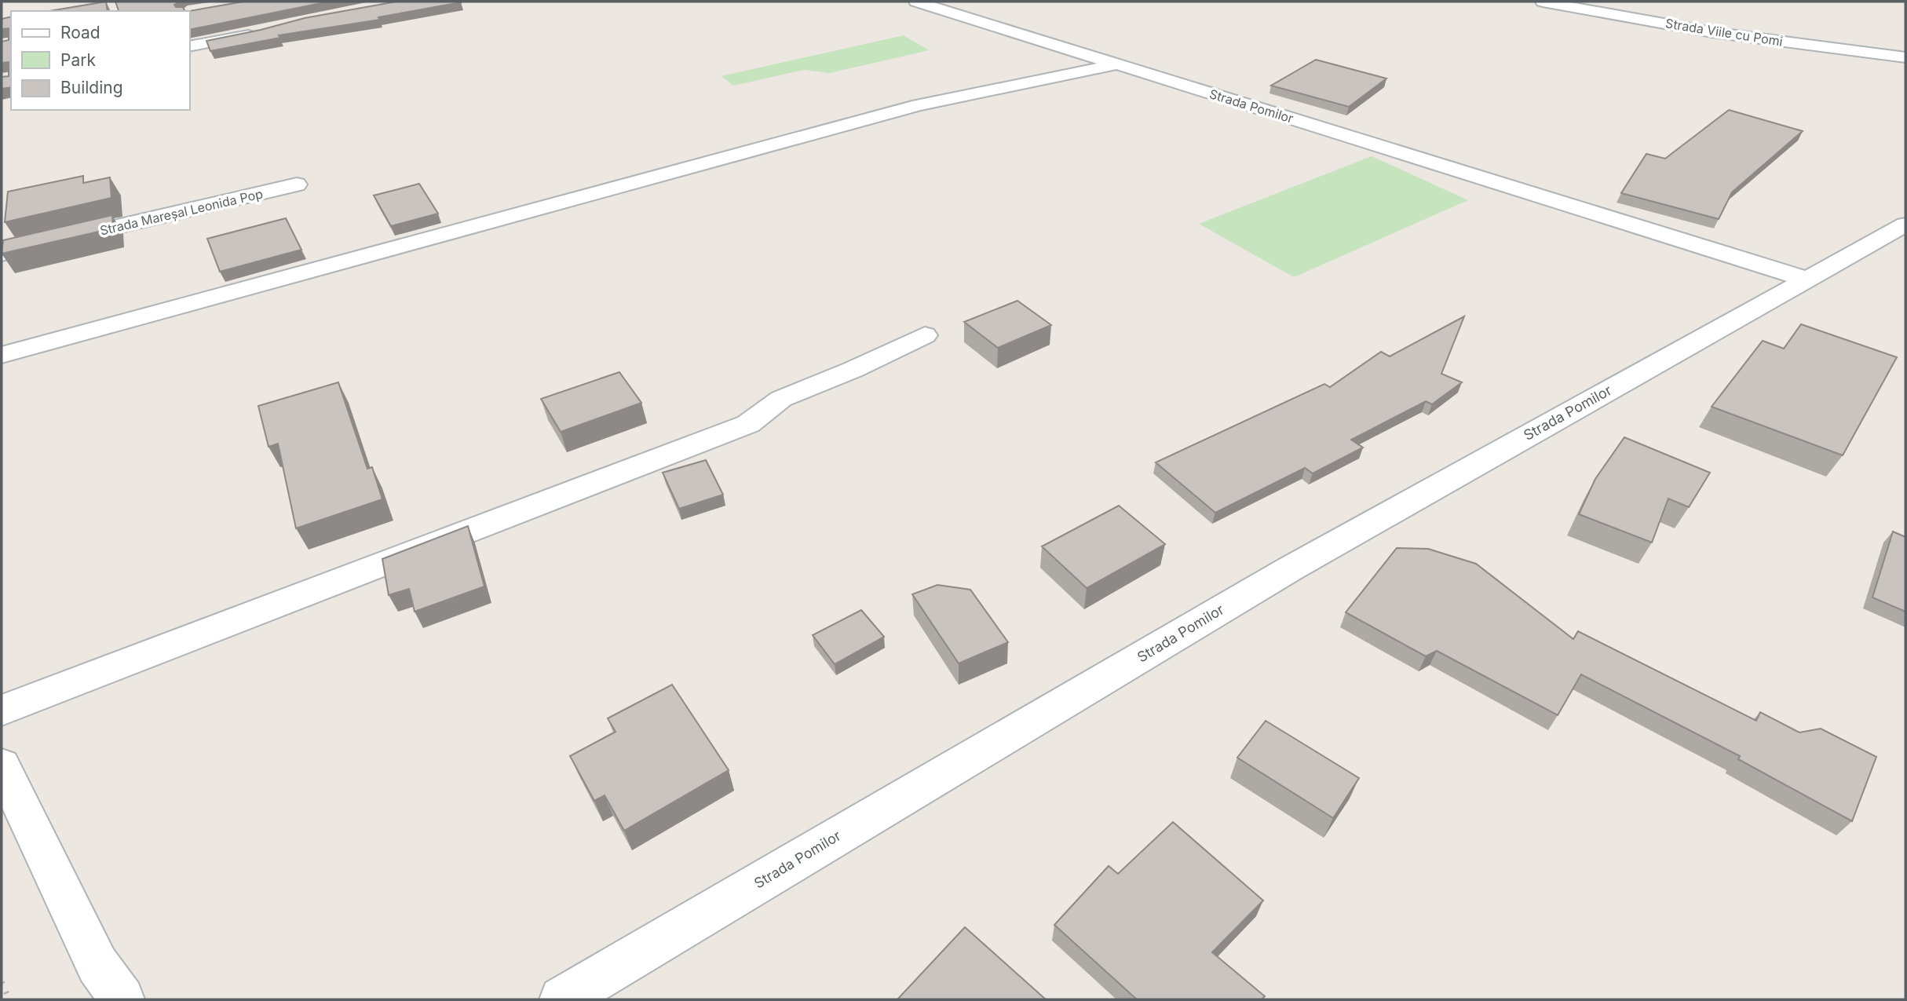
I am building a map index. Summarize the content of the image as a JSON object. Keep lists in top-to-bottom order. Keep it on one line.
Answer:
{"streets":{"street":["Strada Viile cu Pomi","Strada Pomilor","Strada Mareșal Leonida Pop"]},"legend":["Road","Park","Building"]}
